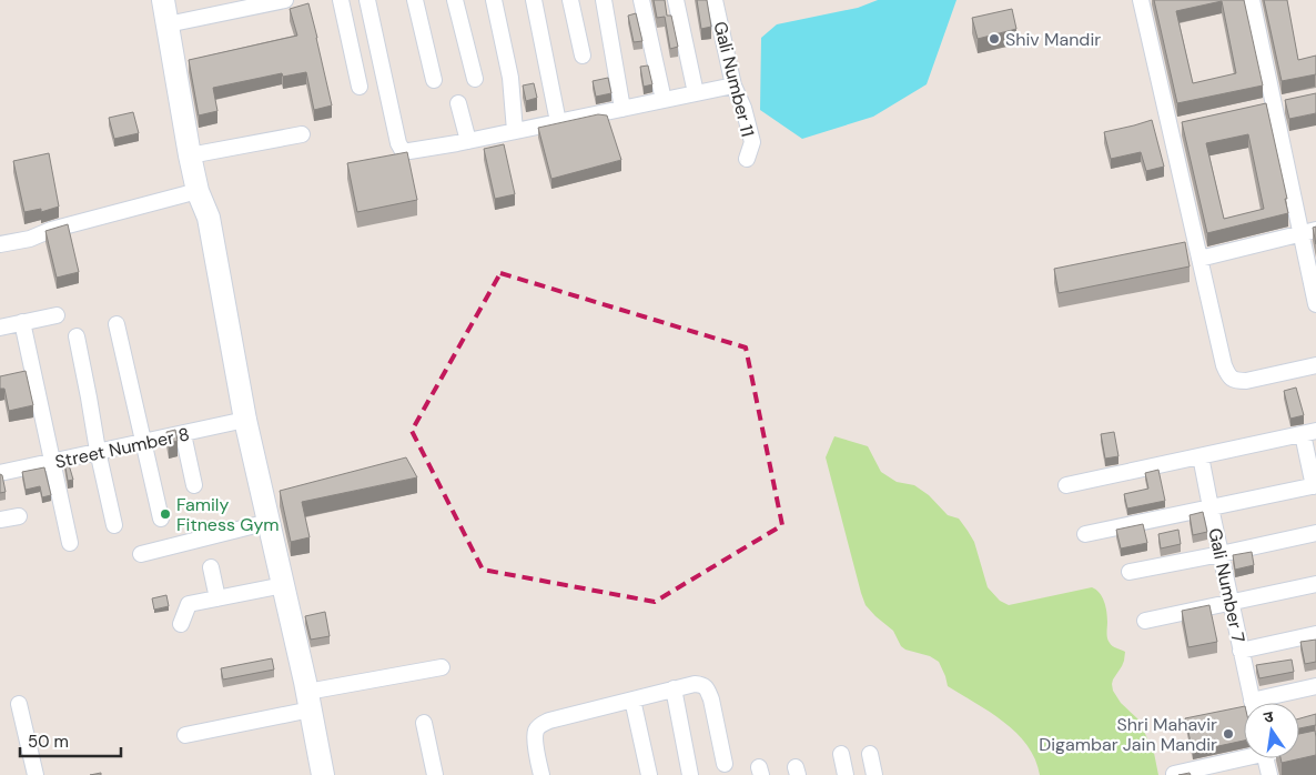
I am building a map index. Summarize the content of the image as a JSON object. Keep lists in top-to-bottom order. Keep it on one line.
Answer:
{"streets":{"street":["Gali Number 11","Street Number 8","Gali Number 7"]},"places":["Shiv Mandir","Family Fitness Gym","Shri Mahavir Digambar Jain Mandir"],"scale_bar":"50 m","north":"top"}
